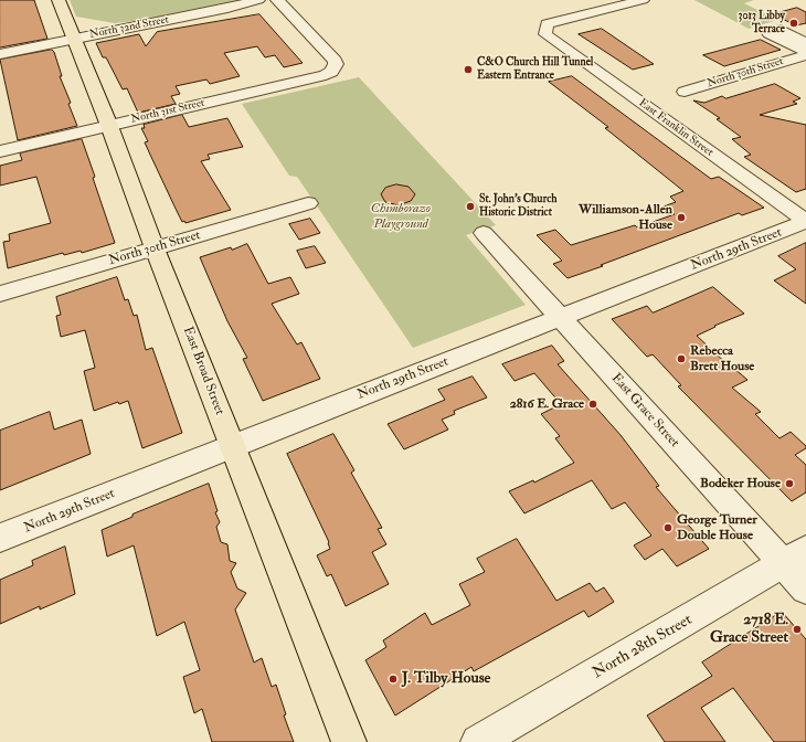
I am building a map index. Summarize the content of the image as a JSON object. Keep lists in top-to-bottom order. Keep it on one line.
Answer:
{"streets":{"main road":["East Broad Street"],"street":["North 32nd Street","North 30th Street","North 31st Street","East Franklin Street","North 29th Street","East Grace Street","North 28th Street"]},"crossings":[["North 32nd Street","East Broad Street"],["North 30th Street","East Broad Street"],["North 31st Street","East Broad Street"],["East Franklin Street","North 29th Street"],["North 29th Street","East Broad Street"],["North 29th Street","East Grace Street"],["East Grace Street","North 28th Street"]],"parks":["Chimborazo Playground"],"places":["3013 Libby Terrace","C&O Church Hill Tunnel Eastern Entrance","St. John's Church Historic District","Williamson-Allen House","Rebecca Brett House","2816 E. Grace","Bodeker House","George Turner Double House","2718 E. Grace Street","J. Tilby House"]}
